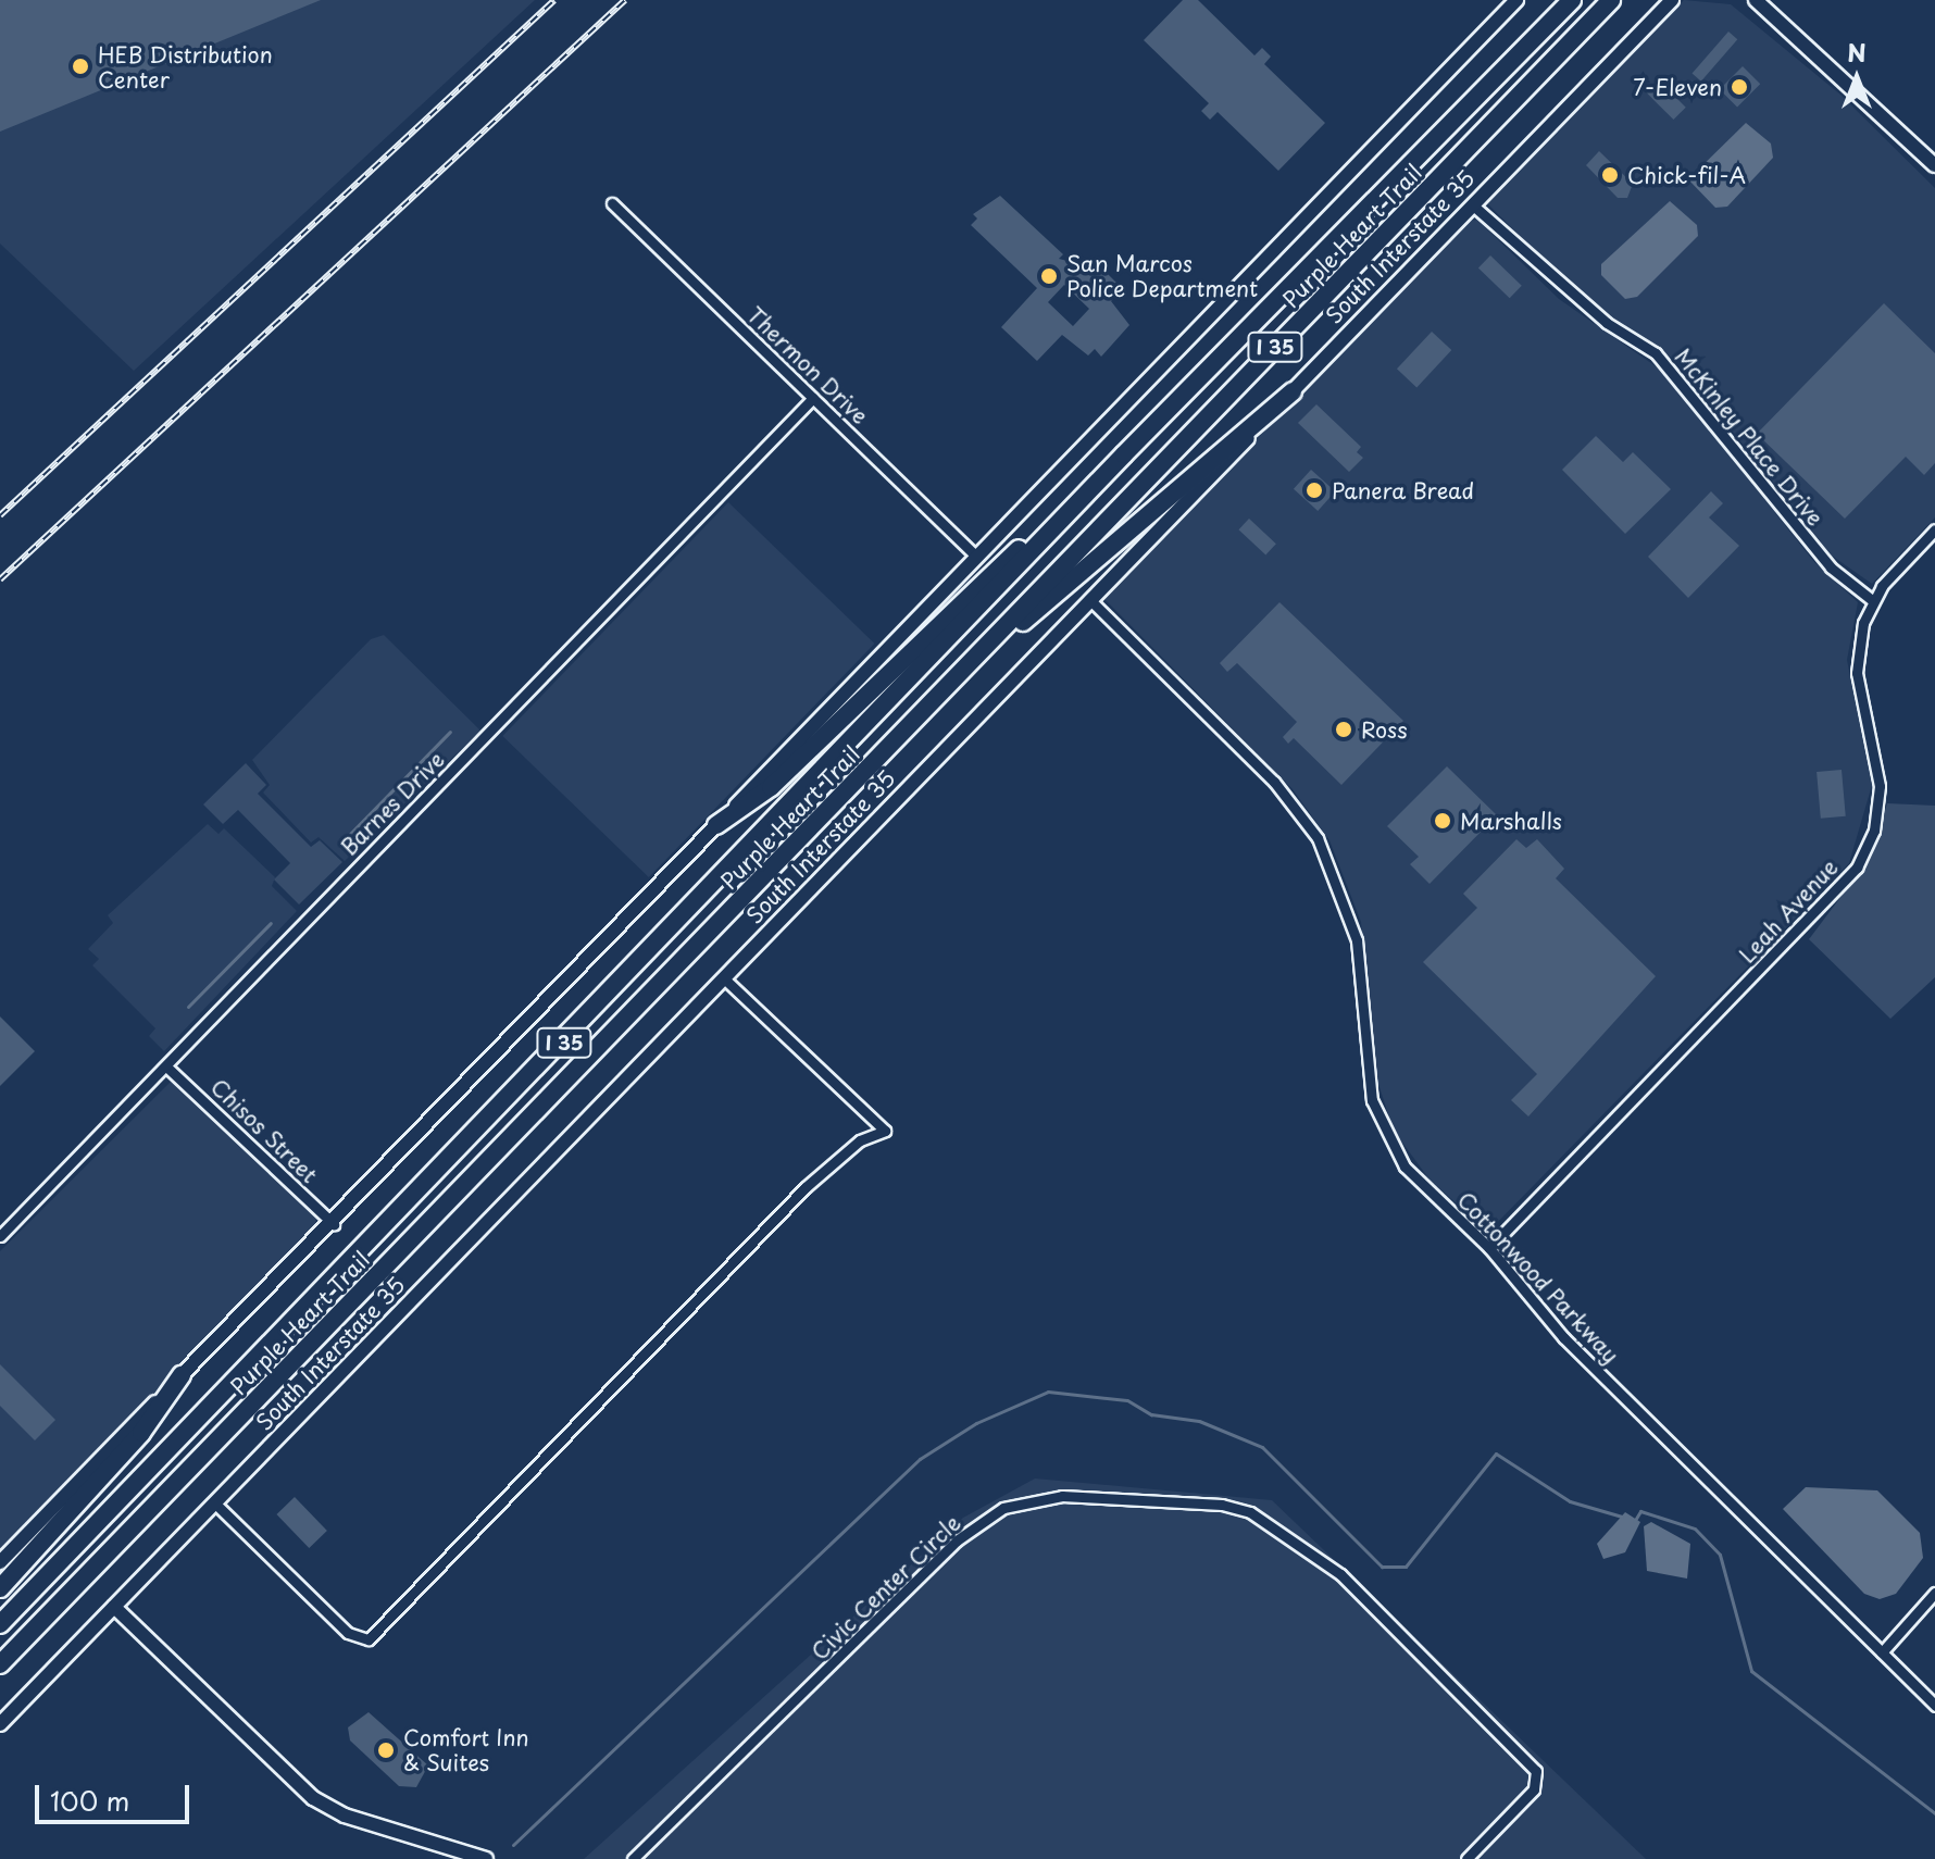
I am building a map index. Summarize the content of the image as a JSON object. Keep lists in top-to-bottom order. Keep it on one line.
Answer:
{"streets":{"highway":["Purple Heart Trail","I 35"],"main road":["South Interstate 35"],"street":["Thermon Drive","McKinley Place Drive","Barnes Drive","Leah Avenue","Chisos Street","Cottonwood Parkway","Civic Center Circle"]},"crossings":[["South Interstate 35","McKinley Place Drive"],["South Interstate 35","Cottonwood Parkway"],["Thermon Drive","Barnes Drive"],["McKinley Place Drive","Leah Avenue"],["Barnes Drive","Chisos Street"],["Leah Avenue","Cottonwood Parkway"]],"places":["HEB Distribution Center","7-Eleven","Chick-fil-A","San Marcos Police Department","Panera Bread","Ross","Marshalls","Comfort Inn & Suites"],"scale_bar":"100 m","north":"top"}
